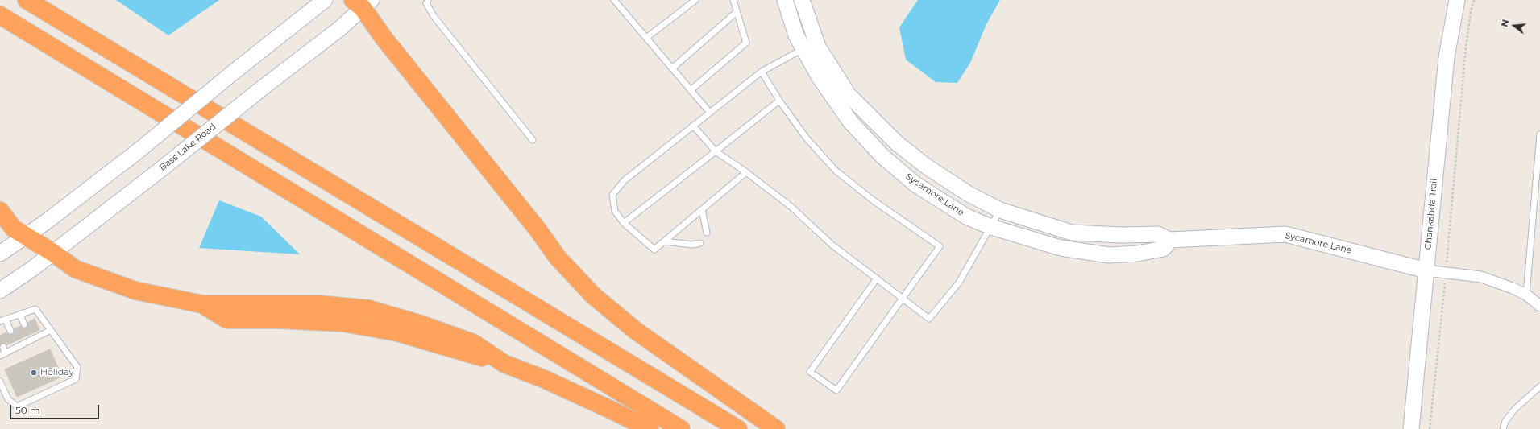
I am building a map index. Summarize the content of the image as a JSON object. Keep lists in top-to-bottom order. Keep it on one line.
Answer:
{"streets":{"street":["Bass Lake Road","Sycamore Lane","Chankahda Trail"]},"crossings":[["Sycamore Lane","Chankahda Trail"]],"places":["Holiday"],"scale_bar":"50 m","north":"left"}
